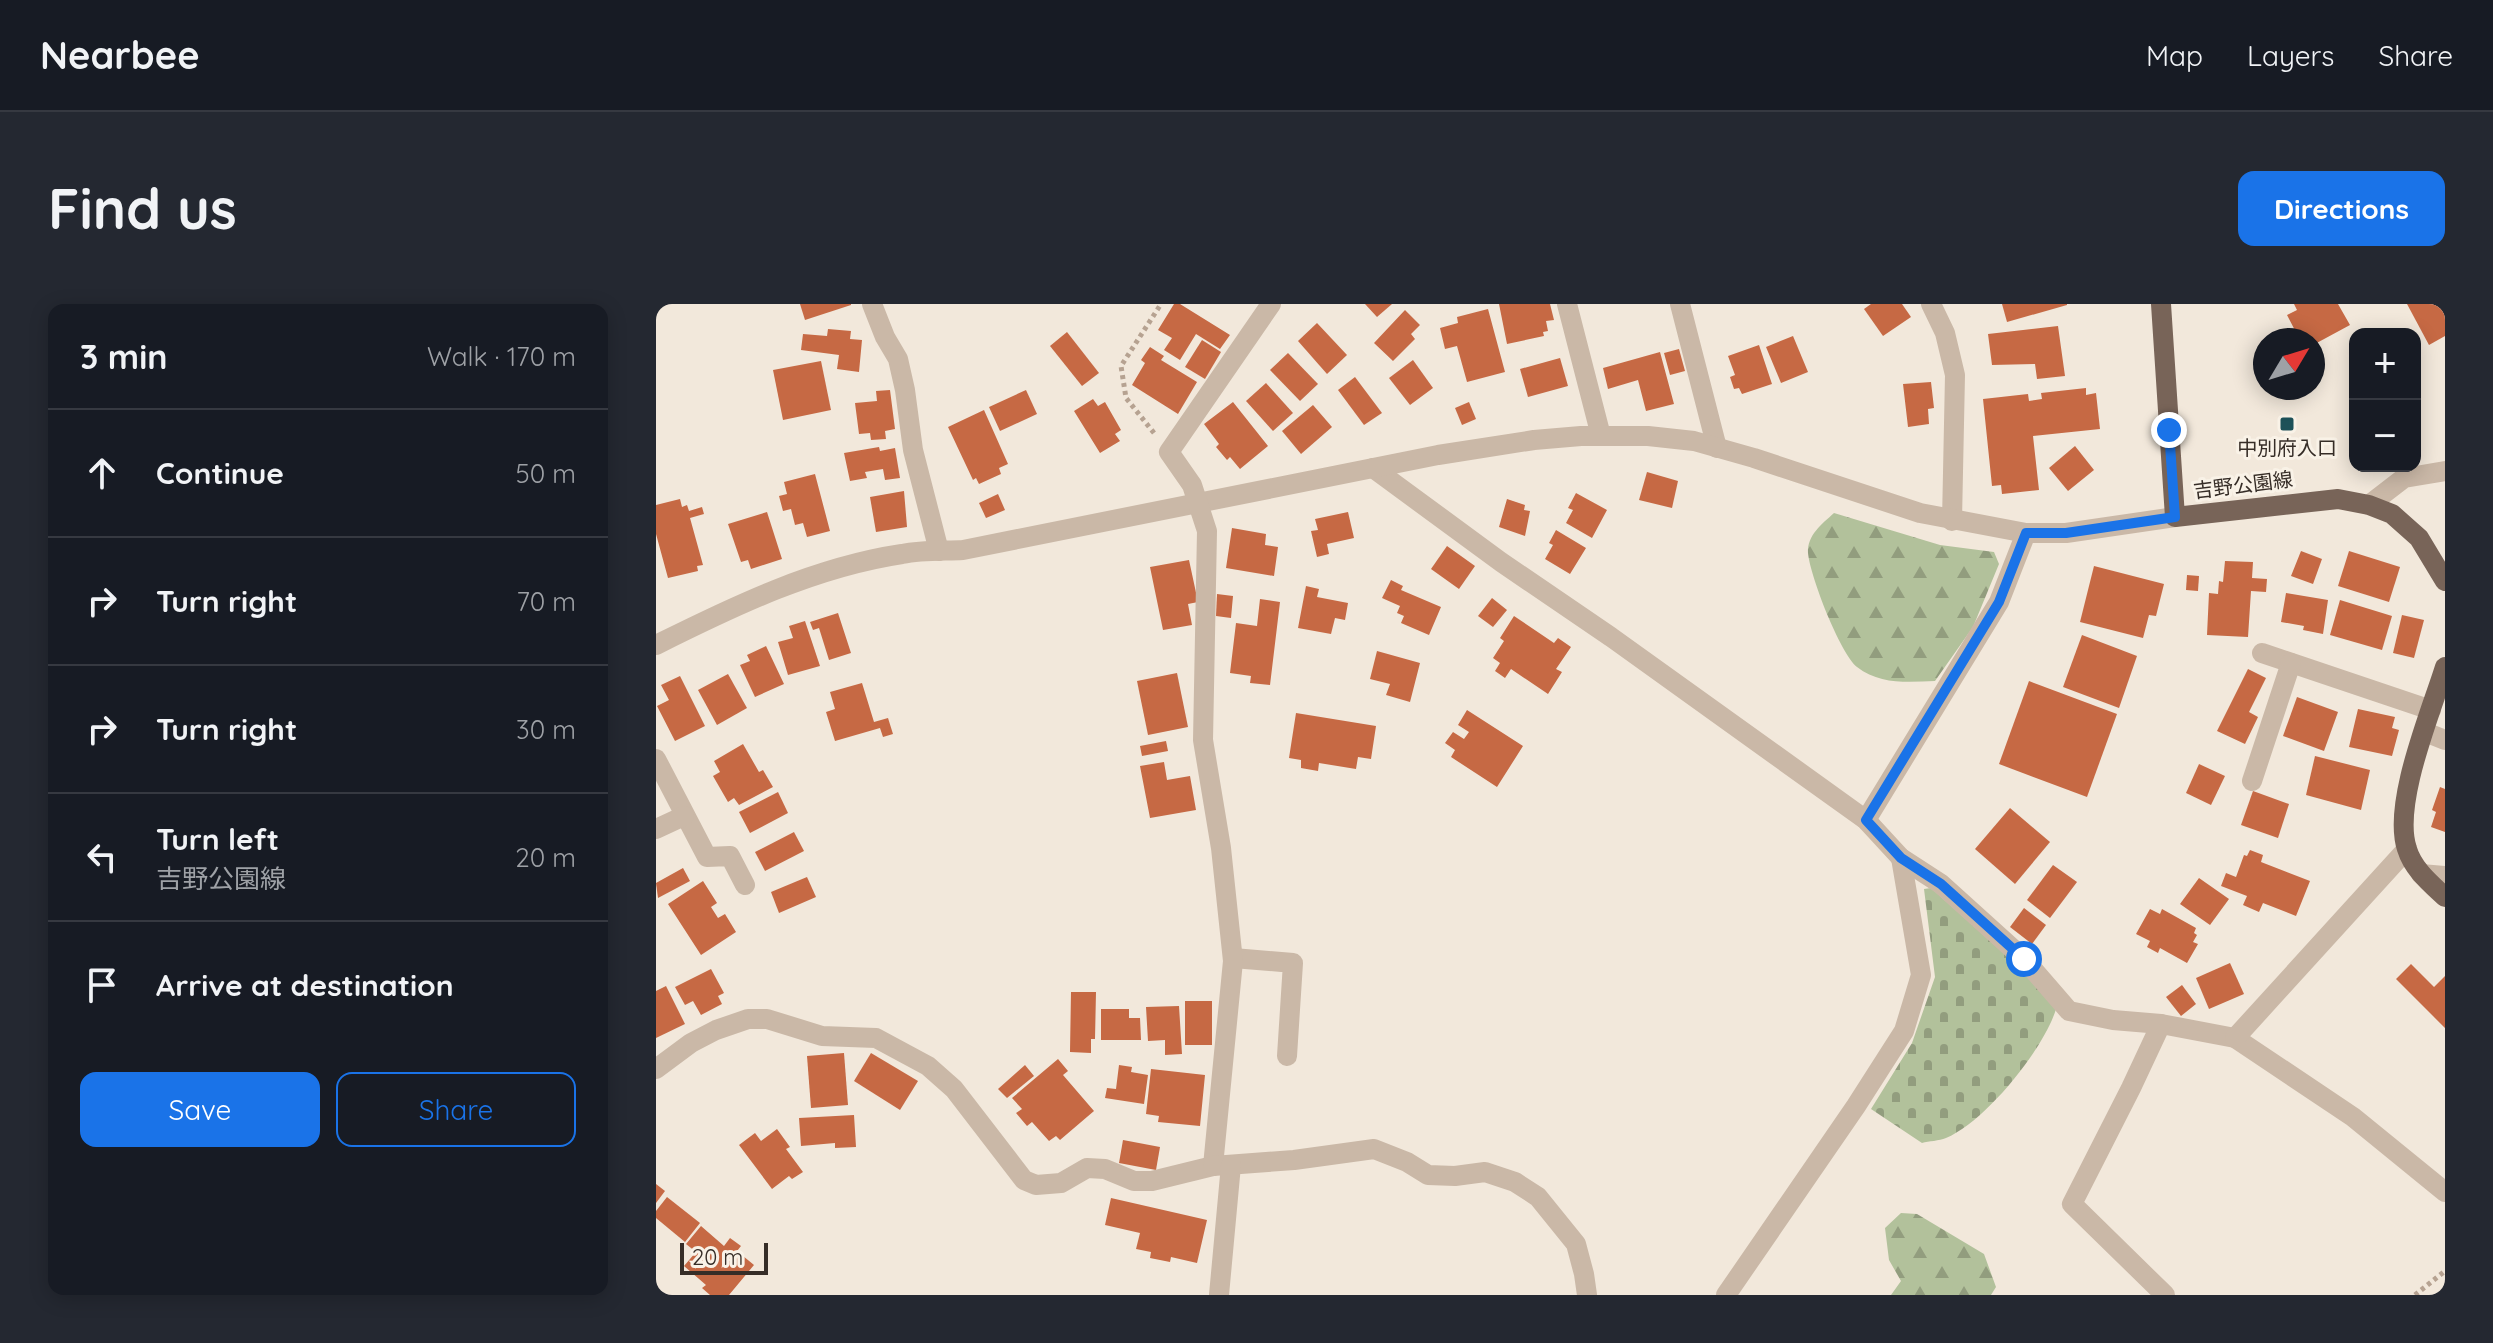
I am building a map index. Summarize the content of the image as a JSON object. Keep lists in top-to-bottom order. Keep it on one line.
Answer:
{"streets":{"main road":["吉野公園線"]},"places":{"transit":["中別府入口"]},"scale_bar":"20 m","north":"top right","page":{"header":"Nearbee","nav":["Map","Layers","Share"],"buttons":["Directions",["Save","Share"]],"title":"Find us","heading":["3 min","Walk · 170 m"],"map_buttons":["+","−"],"list":[["Continue","50 m"],["Turn right","70 m"],["Turn right","30 m"],["Turn left","吉野公園線","20 m"],"Arrive at destination"],"scale":"20 m"}}
